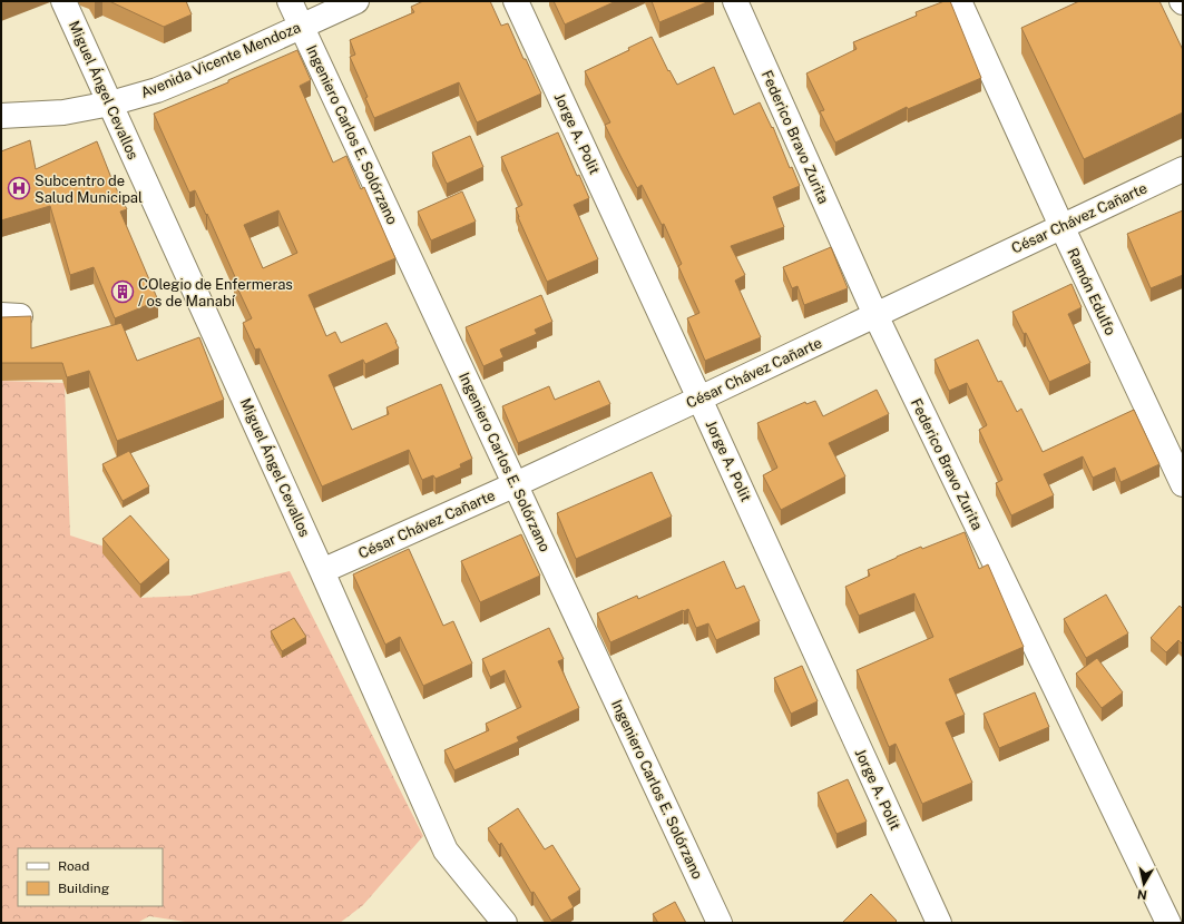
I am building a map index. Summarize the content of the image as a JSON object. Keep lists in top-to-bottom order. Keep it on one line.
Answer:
{"streets":{"street":["Avenida Vicente Mendoza","Miguel Ángel Cevallos","Jorge A. Polit","Ingeniero Carlos E. Solórzano","Federico Bravo Zurita","César Chávez Cañarte","Ramón Edulfo"]},"crossings":[["Avenida Vicente Mendoza","Miguel Ángel Cevallos"],["Avenida Vicente Mendoza","Ingeniero Carlos E. Solórzano"],["Miguel Ángel Cevallos","César Chávez Cañarte"],["Jorge A. Polit","César Chávez Cañarte"],["Ingeniero Carlos E. Solórzano","César Chávez Cañarte"],["Federico Bravo Zurita","César Chávez Cañarte"],["César Chávez Cañarte","Ramón Edulfo"]],"places":{"hospital":["Subcentro de Salud Municipal"],"building":["COlegio de Enfermeras / os de Manabí"]},"legend":["Road","Building"],"north":"bottom"}
